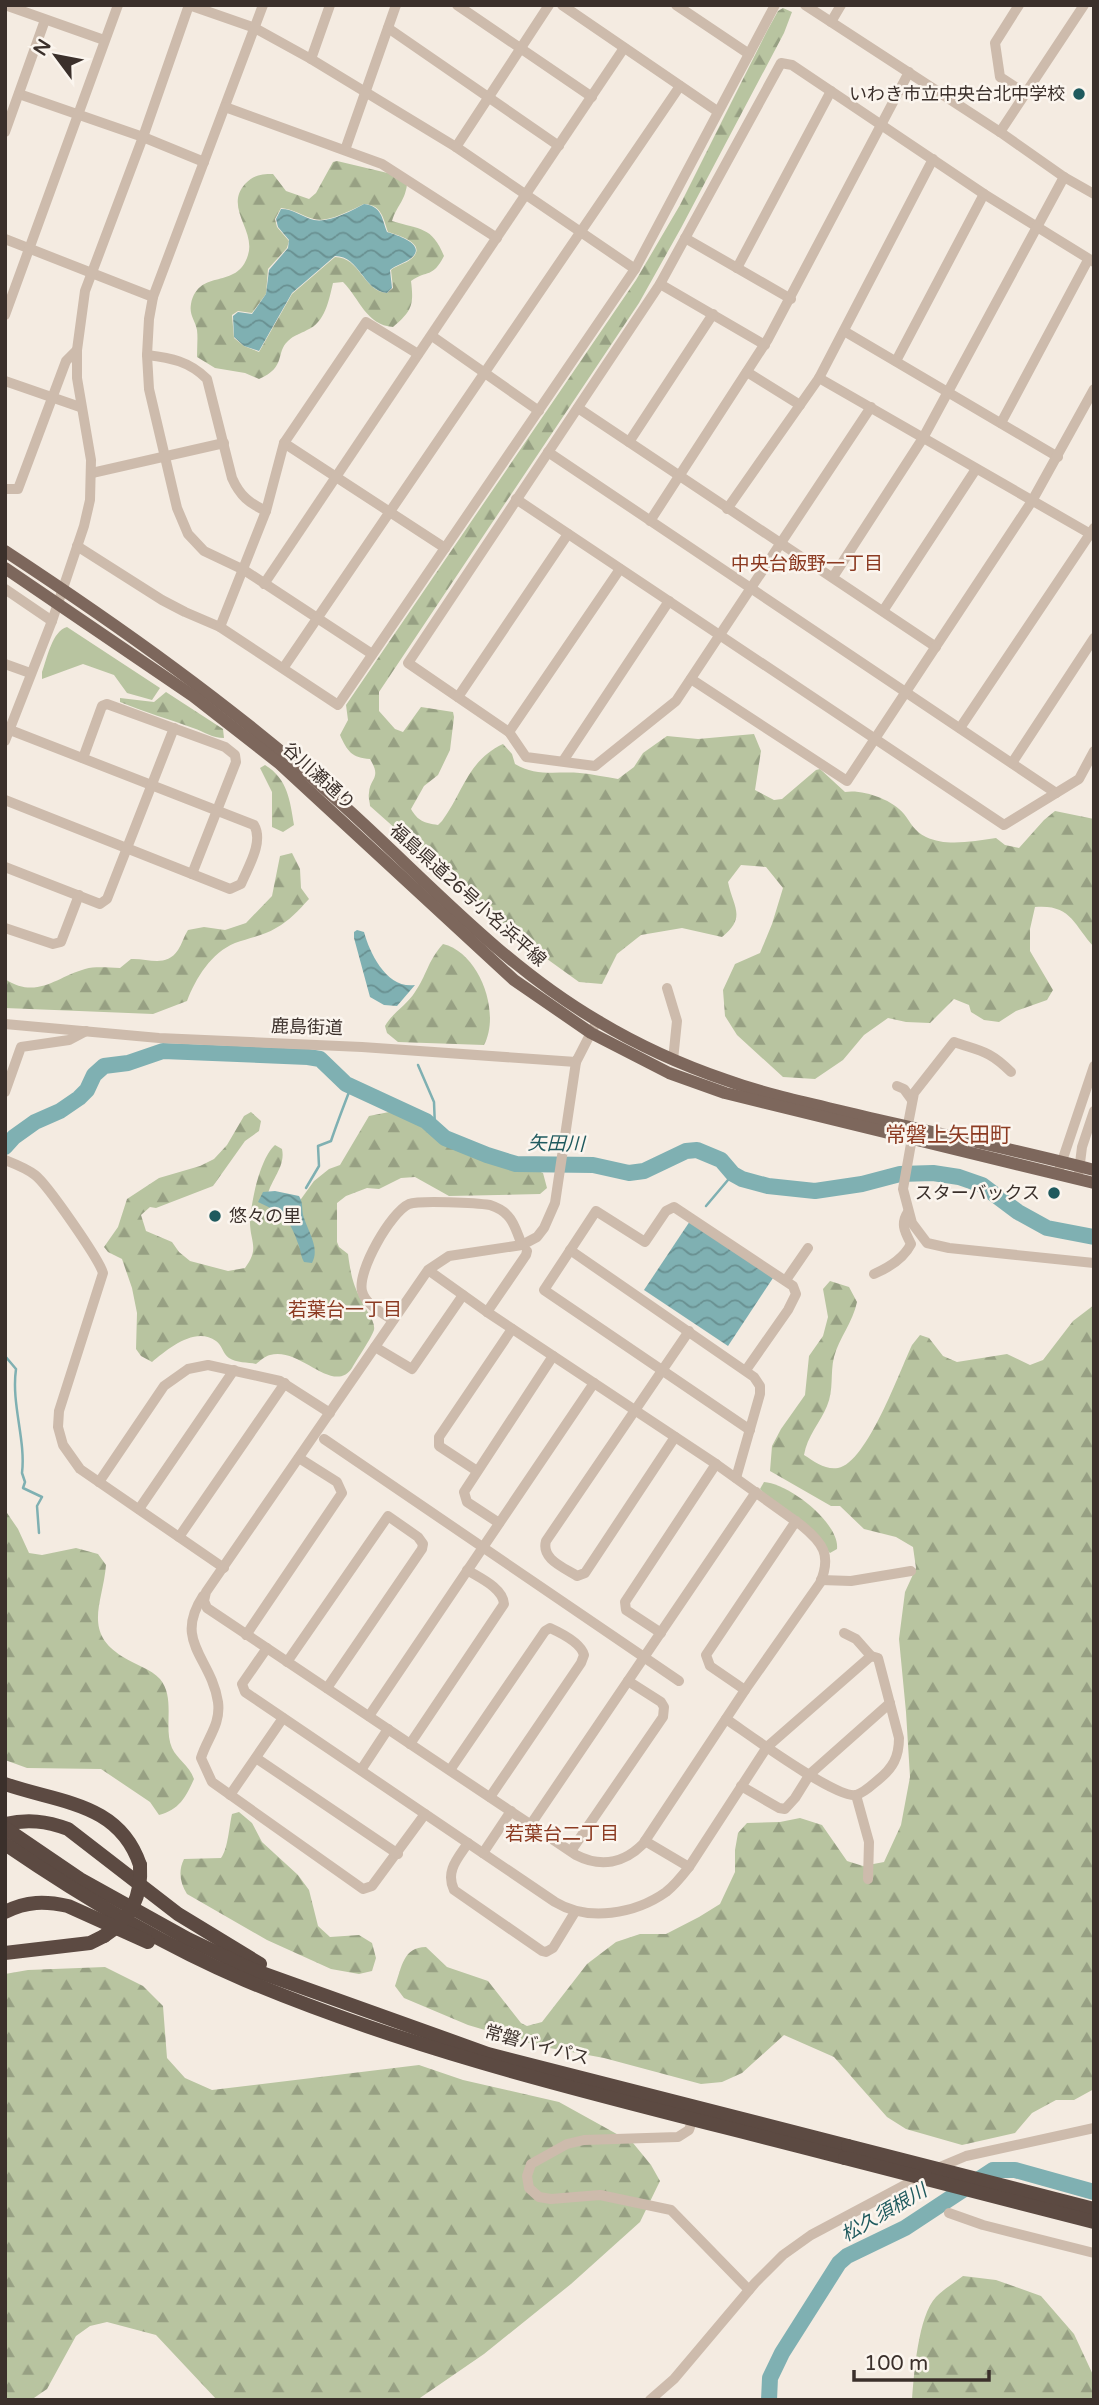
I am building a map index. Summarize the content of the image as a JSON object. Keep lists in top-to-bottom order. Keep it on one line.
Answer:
{"streets":{"highway":["常磐バイパス"],"main road":["谷川瀬通り","福島県道26号小名浜平線"],"street":["鹿島街道"]},"districts":["中央台飯野一丁目","常磐上矢田町","若葉台一丁目","若葉台二丁目"],"water":["矢田川","松久須根川"],"places":["いわき市立中央台北中学校","スターバックス","悠々の里"],"scale_bar":"100 m","north":"top left"}
